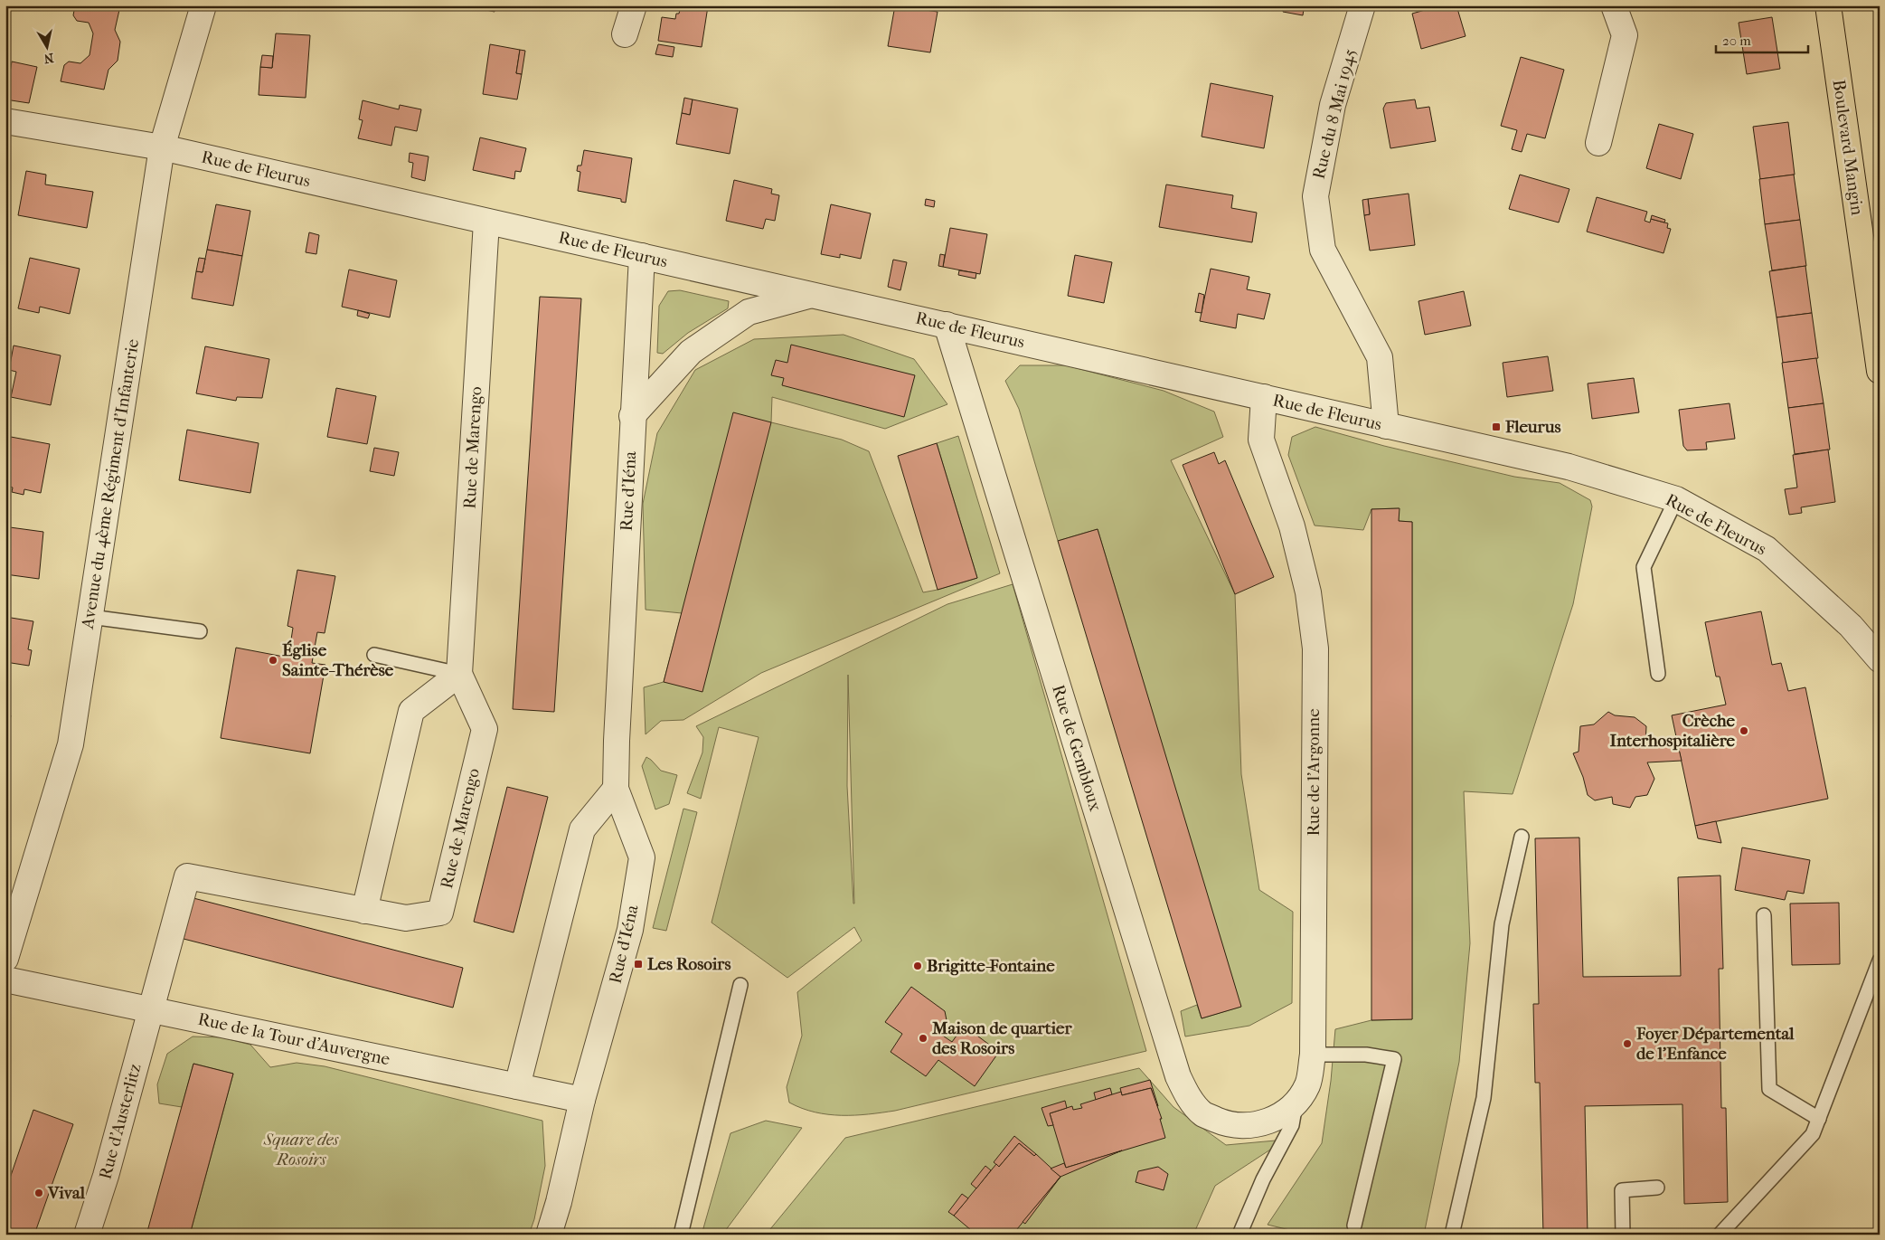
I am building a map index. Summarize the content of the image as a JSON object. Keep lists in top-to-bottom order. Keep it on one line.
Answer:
{"streets":{"main road":["Boulevard Mangin"],"street":["Rue du 8 Mai 1945","Rue de Fleurus","Rue de Marengo","Avenue du 4ème Régiment d'Infanterie","Rue d'Iéna","Rue de Gembloux","Rue de l'Argonne","Rue de la Tour d'Auvergne","Rue d'Austerlitz"]},"crossings":[["Rue du 8 Mai 1945","Rue de Fleurus"],["Rue de Fleurus","Rue de Marengo"],["Rue de Fleurus","Avenue du 4ème Régiment d'Infanterie"],["Rue de Fleurus","Rue d'Iéna"],["Rue de Fleurus","Rue de Gembloux"],["Rue de Fleurus","Rue de l'Argonne"],["Rue de Marengo","Rue de la Tour d'Auvergne"],["Rue de Marengo","Rue d'Austerlitz"],["Rue d'Iéna","Rue de la Tour d'Auvergne"],["Rue de Gembloux","Rue de l'Argonne"],["Rue de la Tour d'Auvergne","Rue d'Austerlitz"]],"parks":["Square des Rosoirs"],"places":{"transit":["Fleurus","Les Rosoirs"],"other":["Église Sainte-Thérèse","Crèche Interhospitalière","Brigitte-Fontaine","Maison de quartier des Rosoirs","Foyer Départemental de l'Enfance","Vival"]},"scale_bar":"20 m","north":"bottom"}
